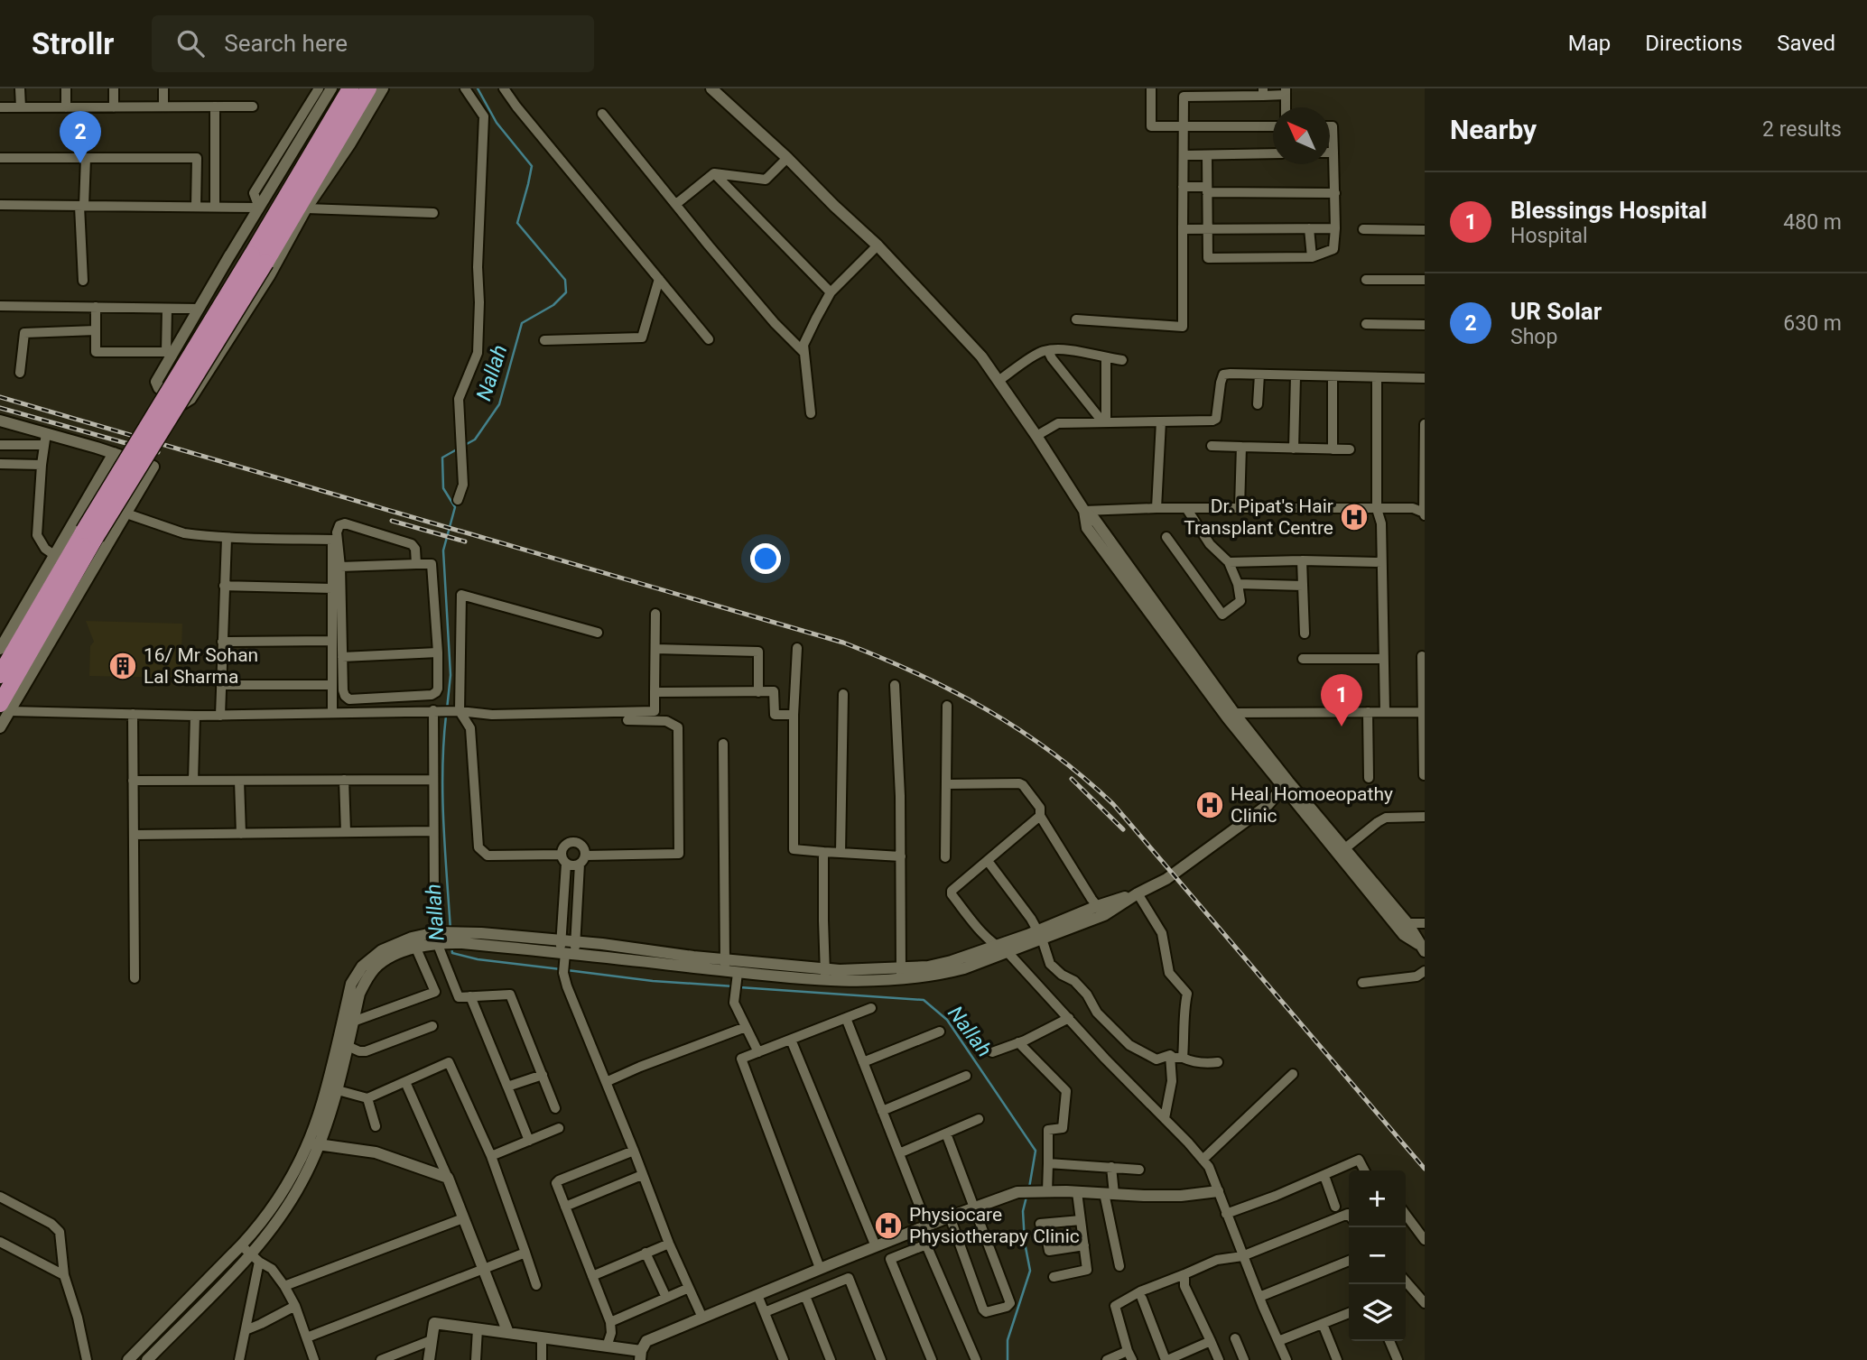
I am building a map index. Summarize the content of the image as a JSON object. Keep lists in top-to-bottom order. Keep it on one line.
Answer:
{"water":["Nallah"],"places":{"hospital":["Dr. Pipat's Hair Transplant Centre","Heal Homoeopathy Clinic","Physiocare Physiotherapy Clinic"],"building":["16/ Mr Sohan Lal Sharma"]},"north":"top left","page":{"header":"Strollr","search":"Search here","nav":["Map","Directions","Saved"],"heading":["Nearby","2 results"],"pins":["2","1"],"list":[{"mark":"1","name":"Blessings Hospital","note":"Hospital","value":"480 m"},{"mark":"2","name":"UR Solar","note":"Shop","value":"630 m"}],"map_buttons":["+","−"]}}
